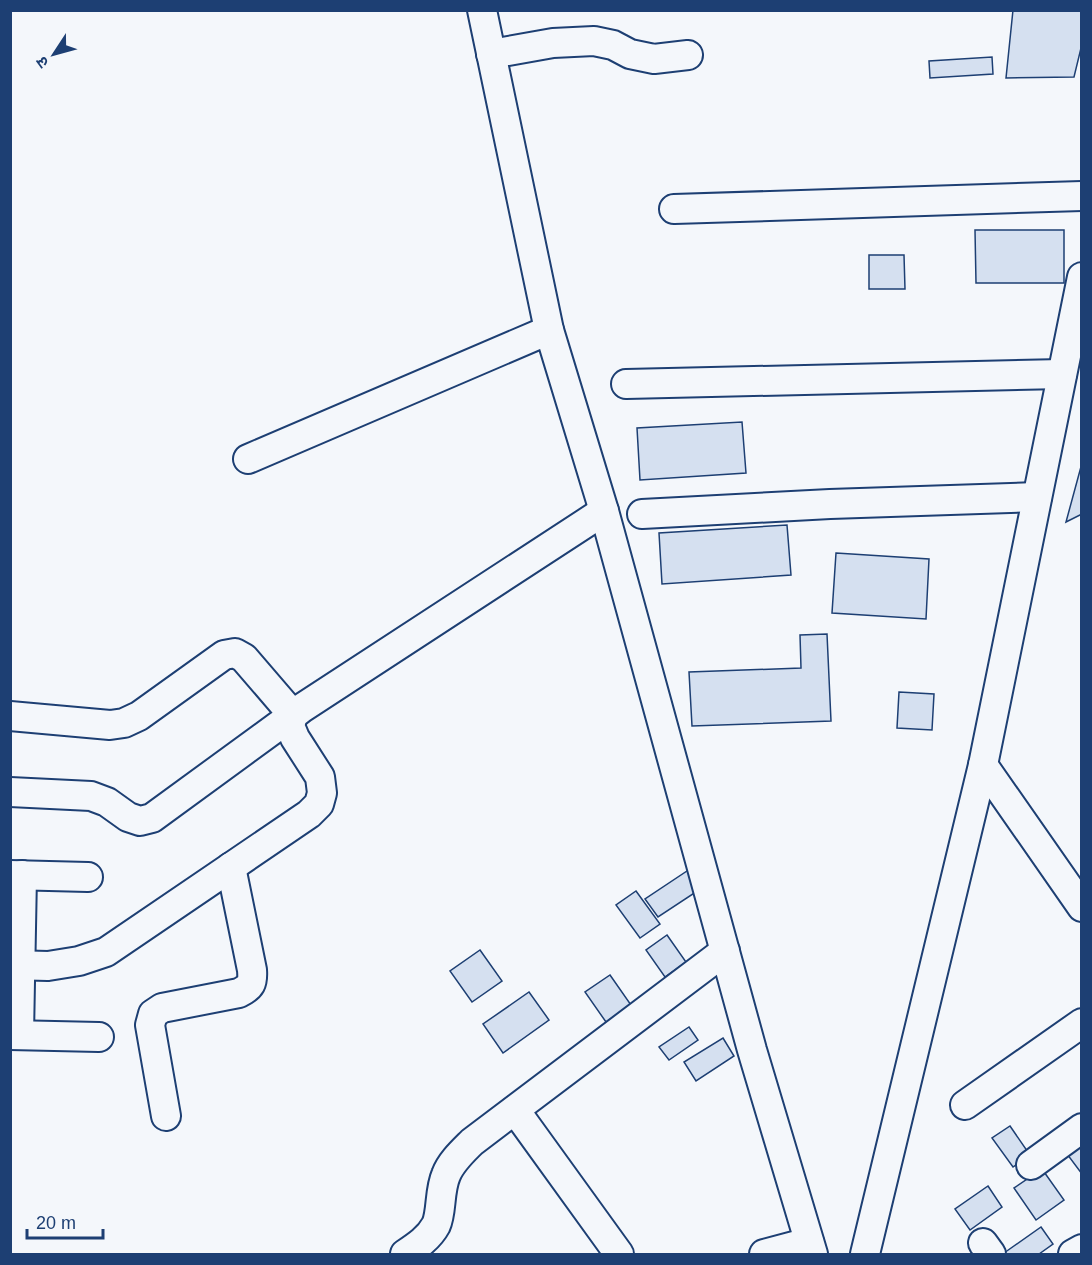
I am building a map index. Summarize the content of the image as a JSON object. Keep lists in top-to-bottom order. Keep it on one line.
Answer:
{"scale_bar":"20 m","north":"bottom left"}
